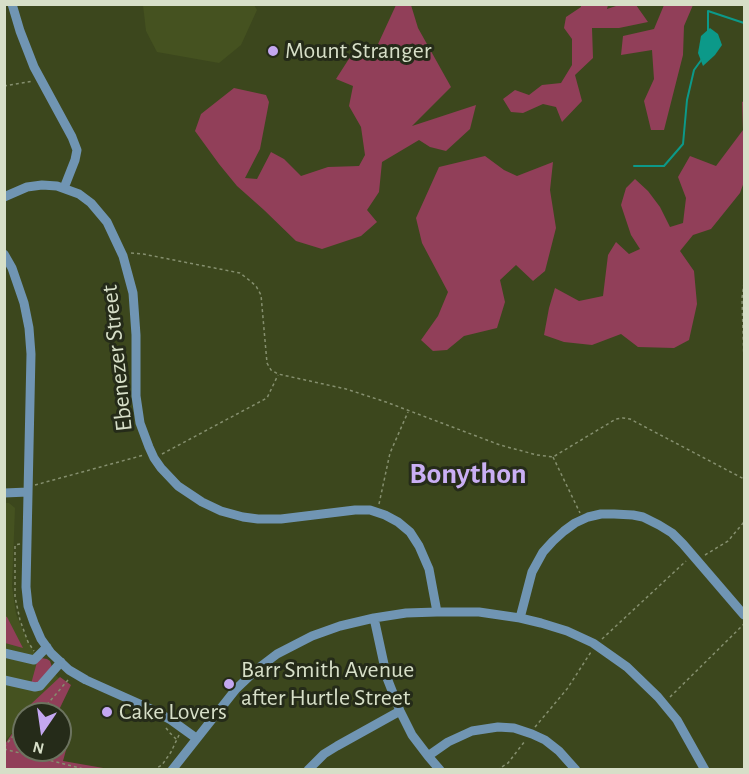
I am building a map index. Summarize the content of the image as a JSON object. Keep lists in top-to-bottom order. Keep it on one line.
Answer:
{"streets":{"street":["Ebenezer Street"]},"districts":["Bonython"],"places":["Mount Stranger","Barr Smith Avenue after Hurtle Street","Cake Lovers"],"north":"bottom"}
